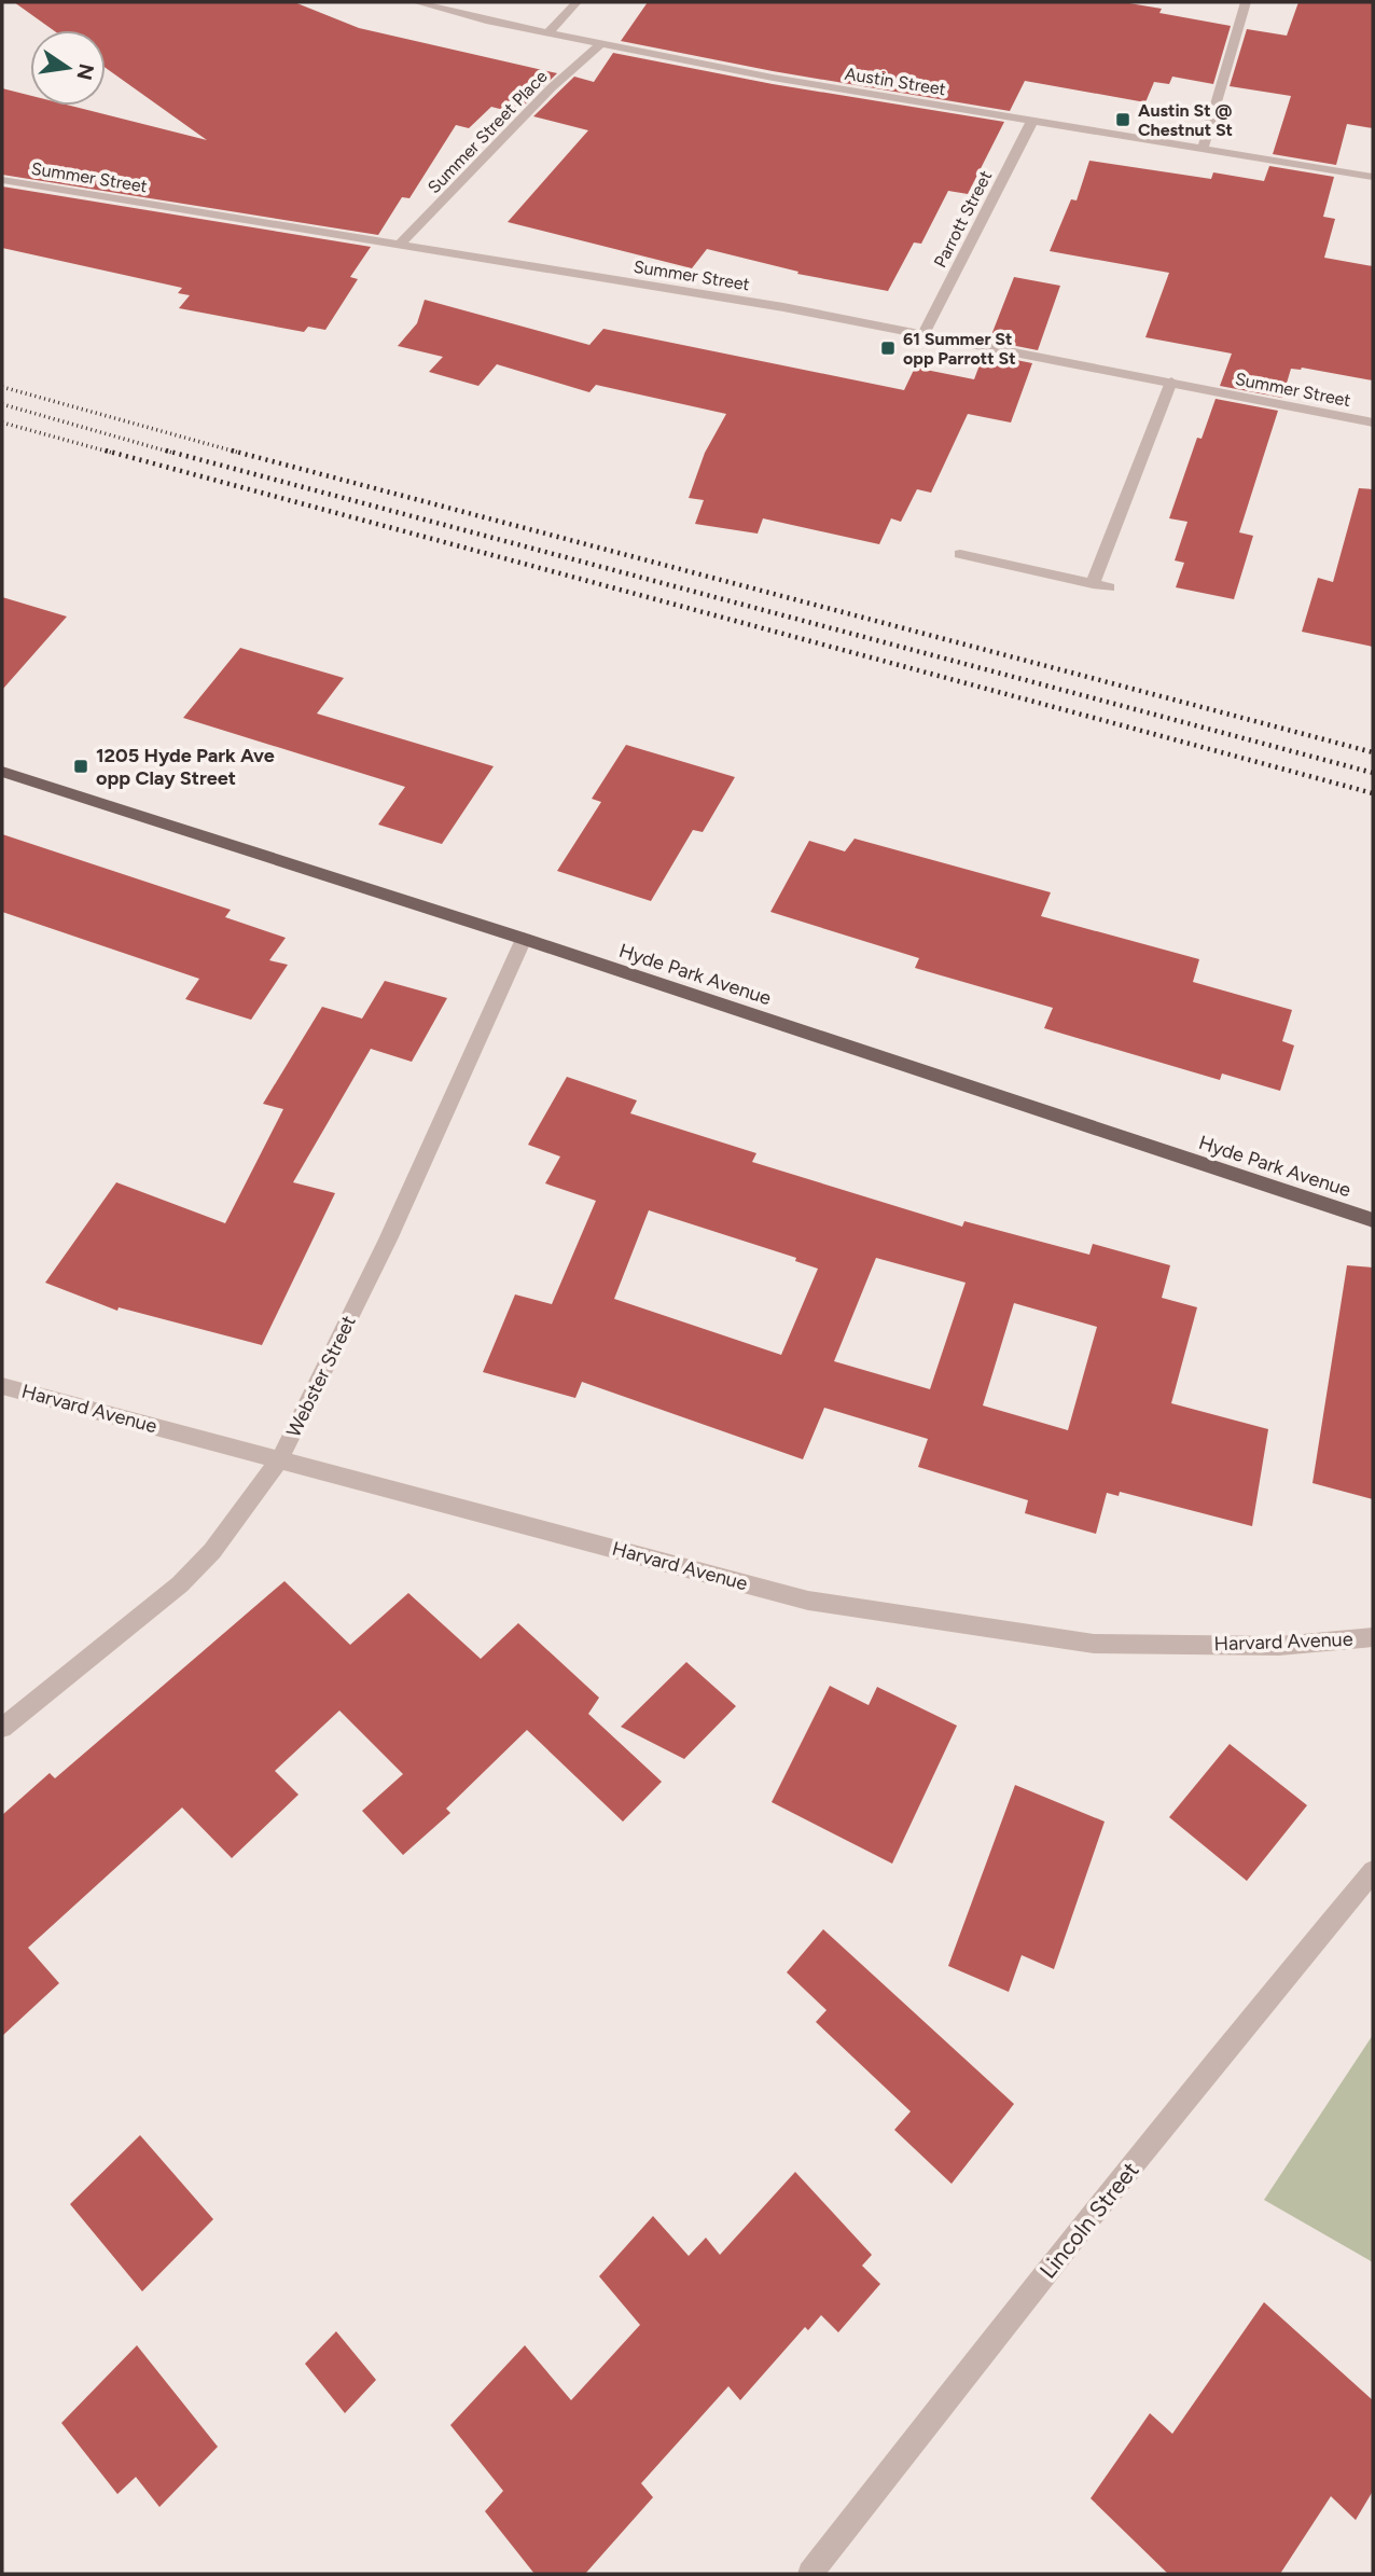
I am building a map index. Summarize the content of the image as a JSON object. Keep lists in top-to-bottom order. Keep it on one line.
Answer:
{"streets":{"main road":["Hyde Park Avenue"],"street":["Austin Street","Summer Street Place","Summer Street","Parrott Street","Webster Street","Harvard Avenue","Lincoln Street"]},"crossings":[["Austin Street","Summer Street Place"],["Austin Street","Parrott Street"],["Summer Street Place","Summer Street"],["Summer Street","Parrott Street"],["Hyde Park Avenue","Webster Street"],["Webster Street","Harvard Avenue"]],"places":{"transit":["Austin St @ Chestnut St","61 Summer St opp Parrott St","1205 Hyde Park Ave opp Clay Street"]},"north":"right"}
